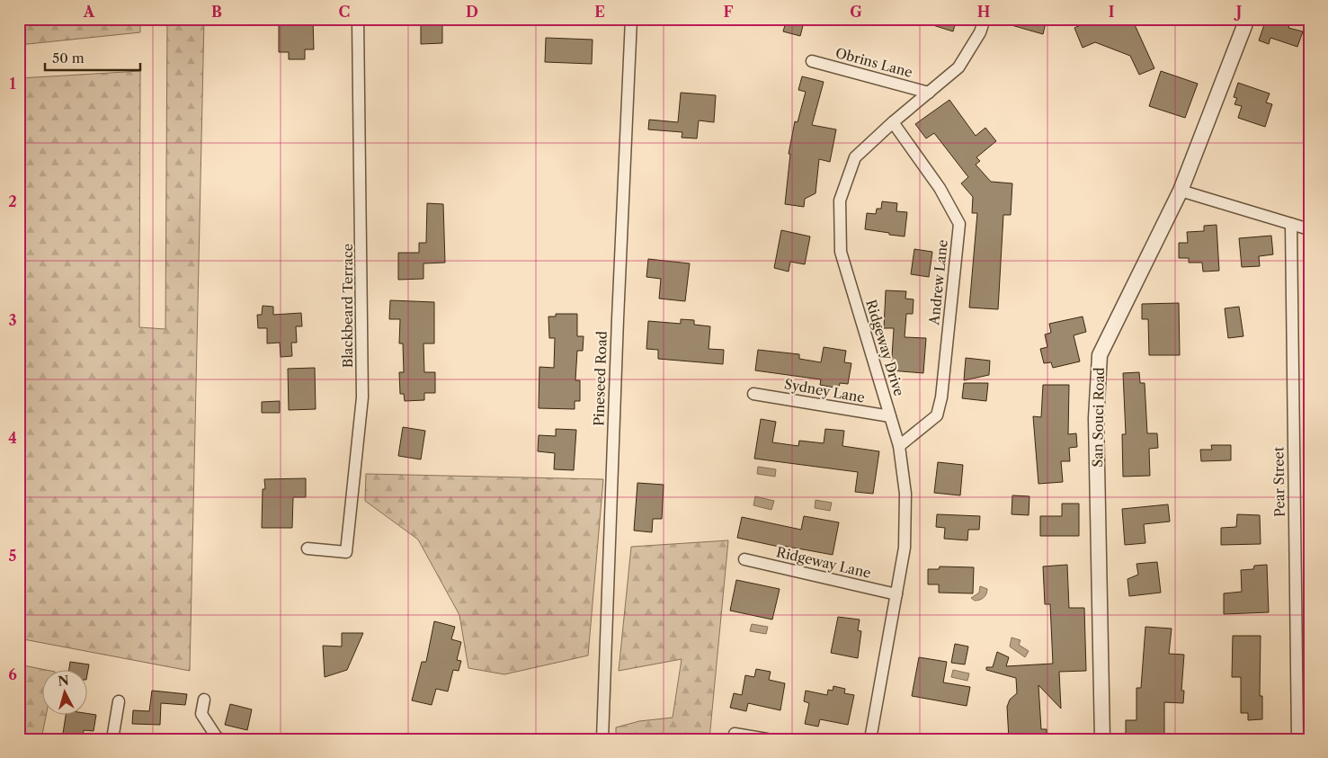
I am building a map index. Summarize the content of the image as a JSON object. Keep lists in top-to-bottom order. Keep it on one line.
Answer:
{"streets":{"street":["Obrins Lane","Andrew Lane","Blackbeard Terrace","Ridgeway Drive","Pineseed Road","Sydney Lane","San Souci Road","Pear Street","Ridgeway Lane"]},"crossings":[["Obrins Lane","Ridgeway Drive"],["Andrew Lane","Ridgeway Drive"],["Ridgeway Drive","Sydney Lane"],["Ridgeway Drive","Ridgeway Lane"]],"scale_bar":"50 m","north":"top","grid":{"columns":["A","B","C","D","E","F","G","H","I","J"],"rows":["1","2","3","4","5","6"]}}
